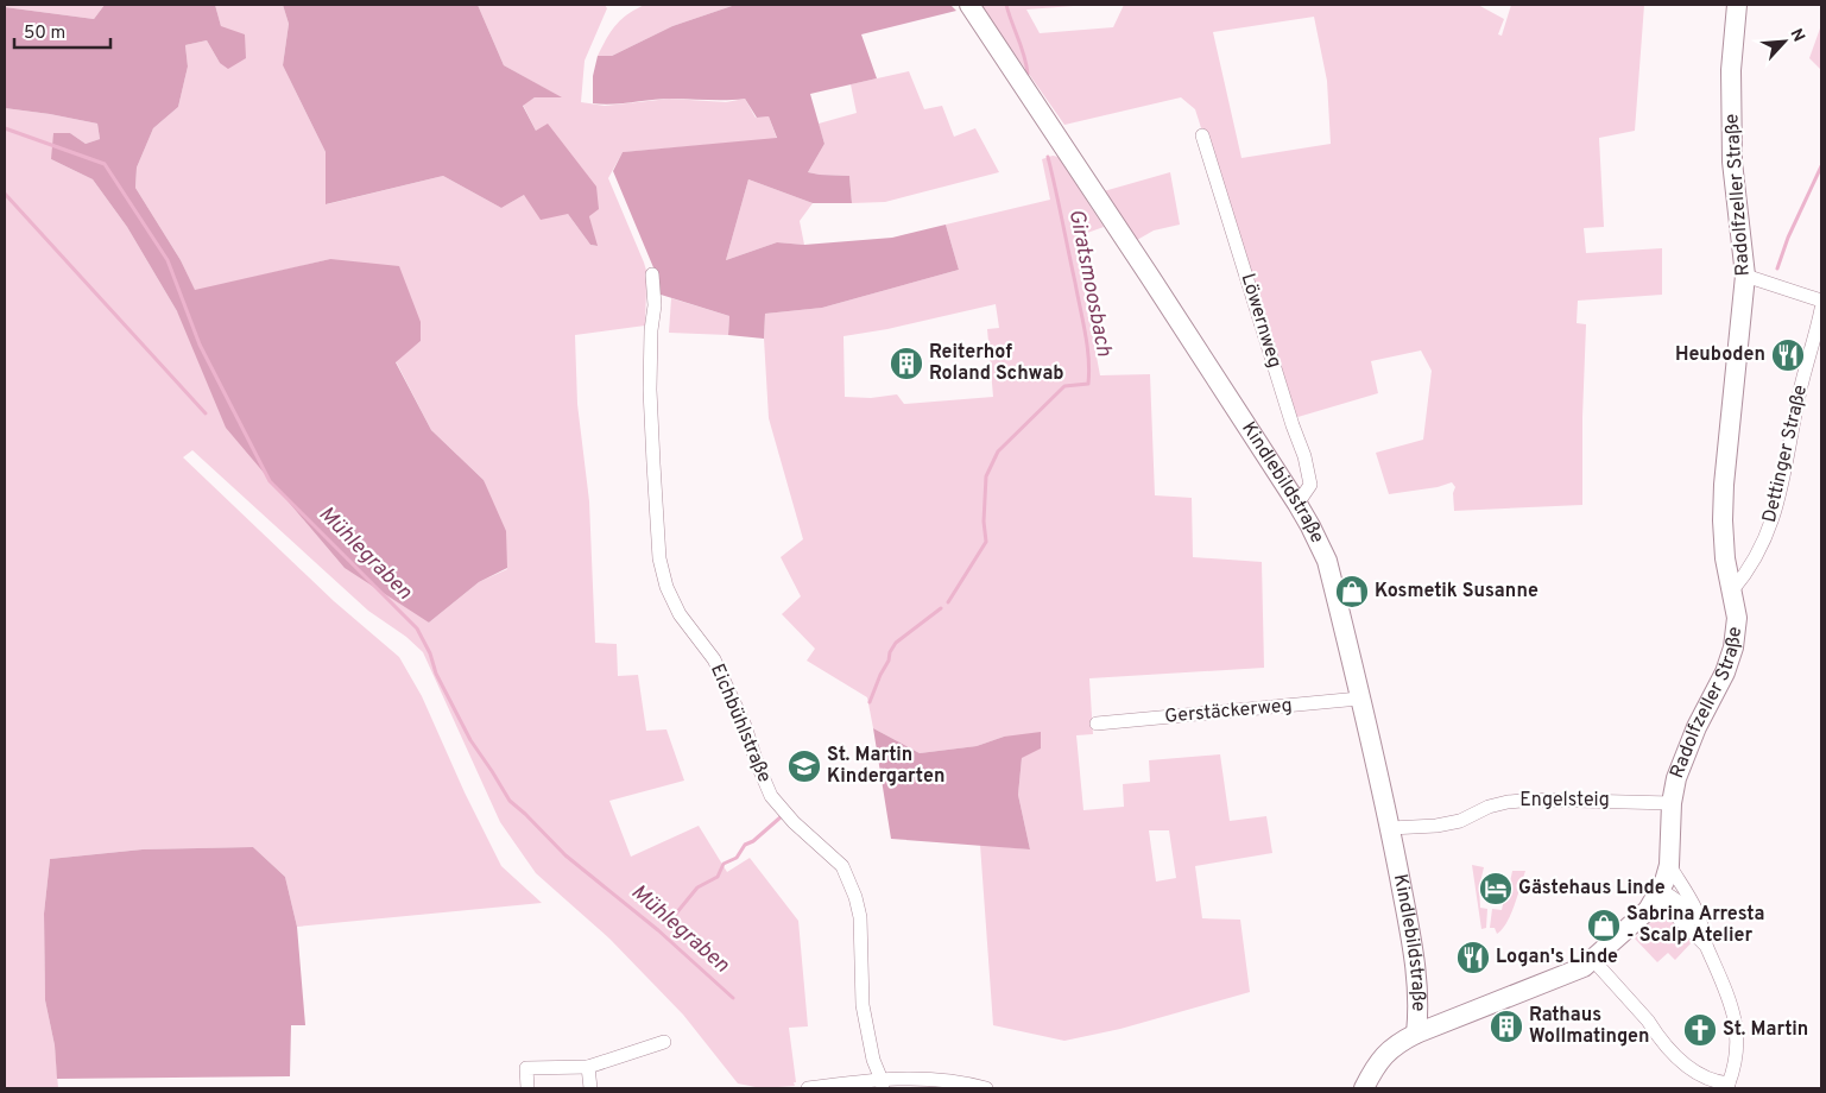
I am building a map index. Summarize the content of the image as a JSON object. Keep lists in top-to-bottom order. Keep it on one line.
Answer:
{"streets":{"main road":["Radolfzeller Straße","Kindlebildstraße"],"street":["Löwernweg","Dettinger Straße","Gerstäckerweg","Eichbühlstraße","Engelsteig"]},"crossings":[["Radolfzeller Straße","Dettinger Straße"],["Radolfzeller Straße","Kindlebildstraße"],["Radolfzeller Straße","Engelsteig"],["Löwernweg","Kindlebildstraße"],["Kindlebildstraße","Gerstäckerweg"],["Kindlebildstraße","Engelsteig"]],"water":["Giratsmoosbach","Mühlegraben"],"places":{"restaurant":["Heuboden","Logan's Linde"],"building":["Reiterhof Roland Schwab","Rathaus Wollmatingen"],"shop":["Kosmetik Susanne","Sabrina Arresta - Scalp Atelier"],"school or university":["St. Martin Kindergarten"],"hotel":["Gästehaus Linde"],"church":["St. Martin"]},"scale_bar":"50 m","north":"top right"}
